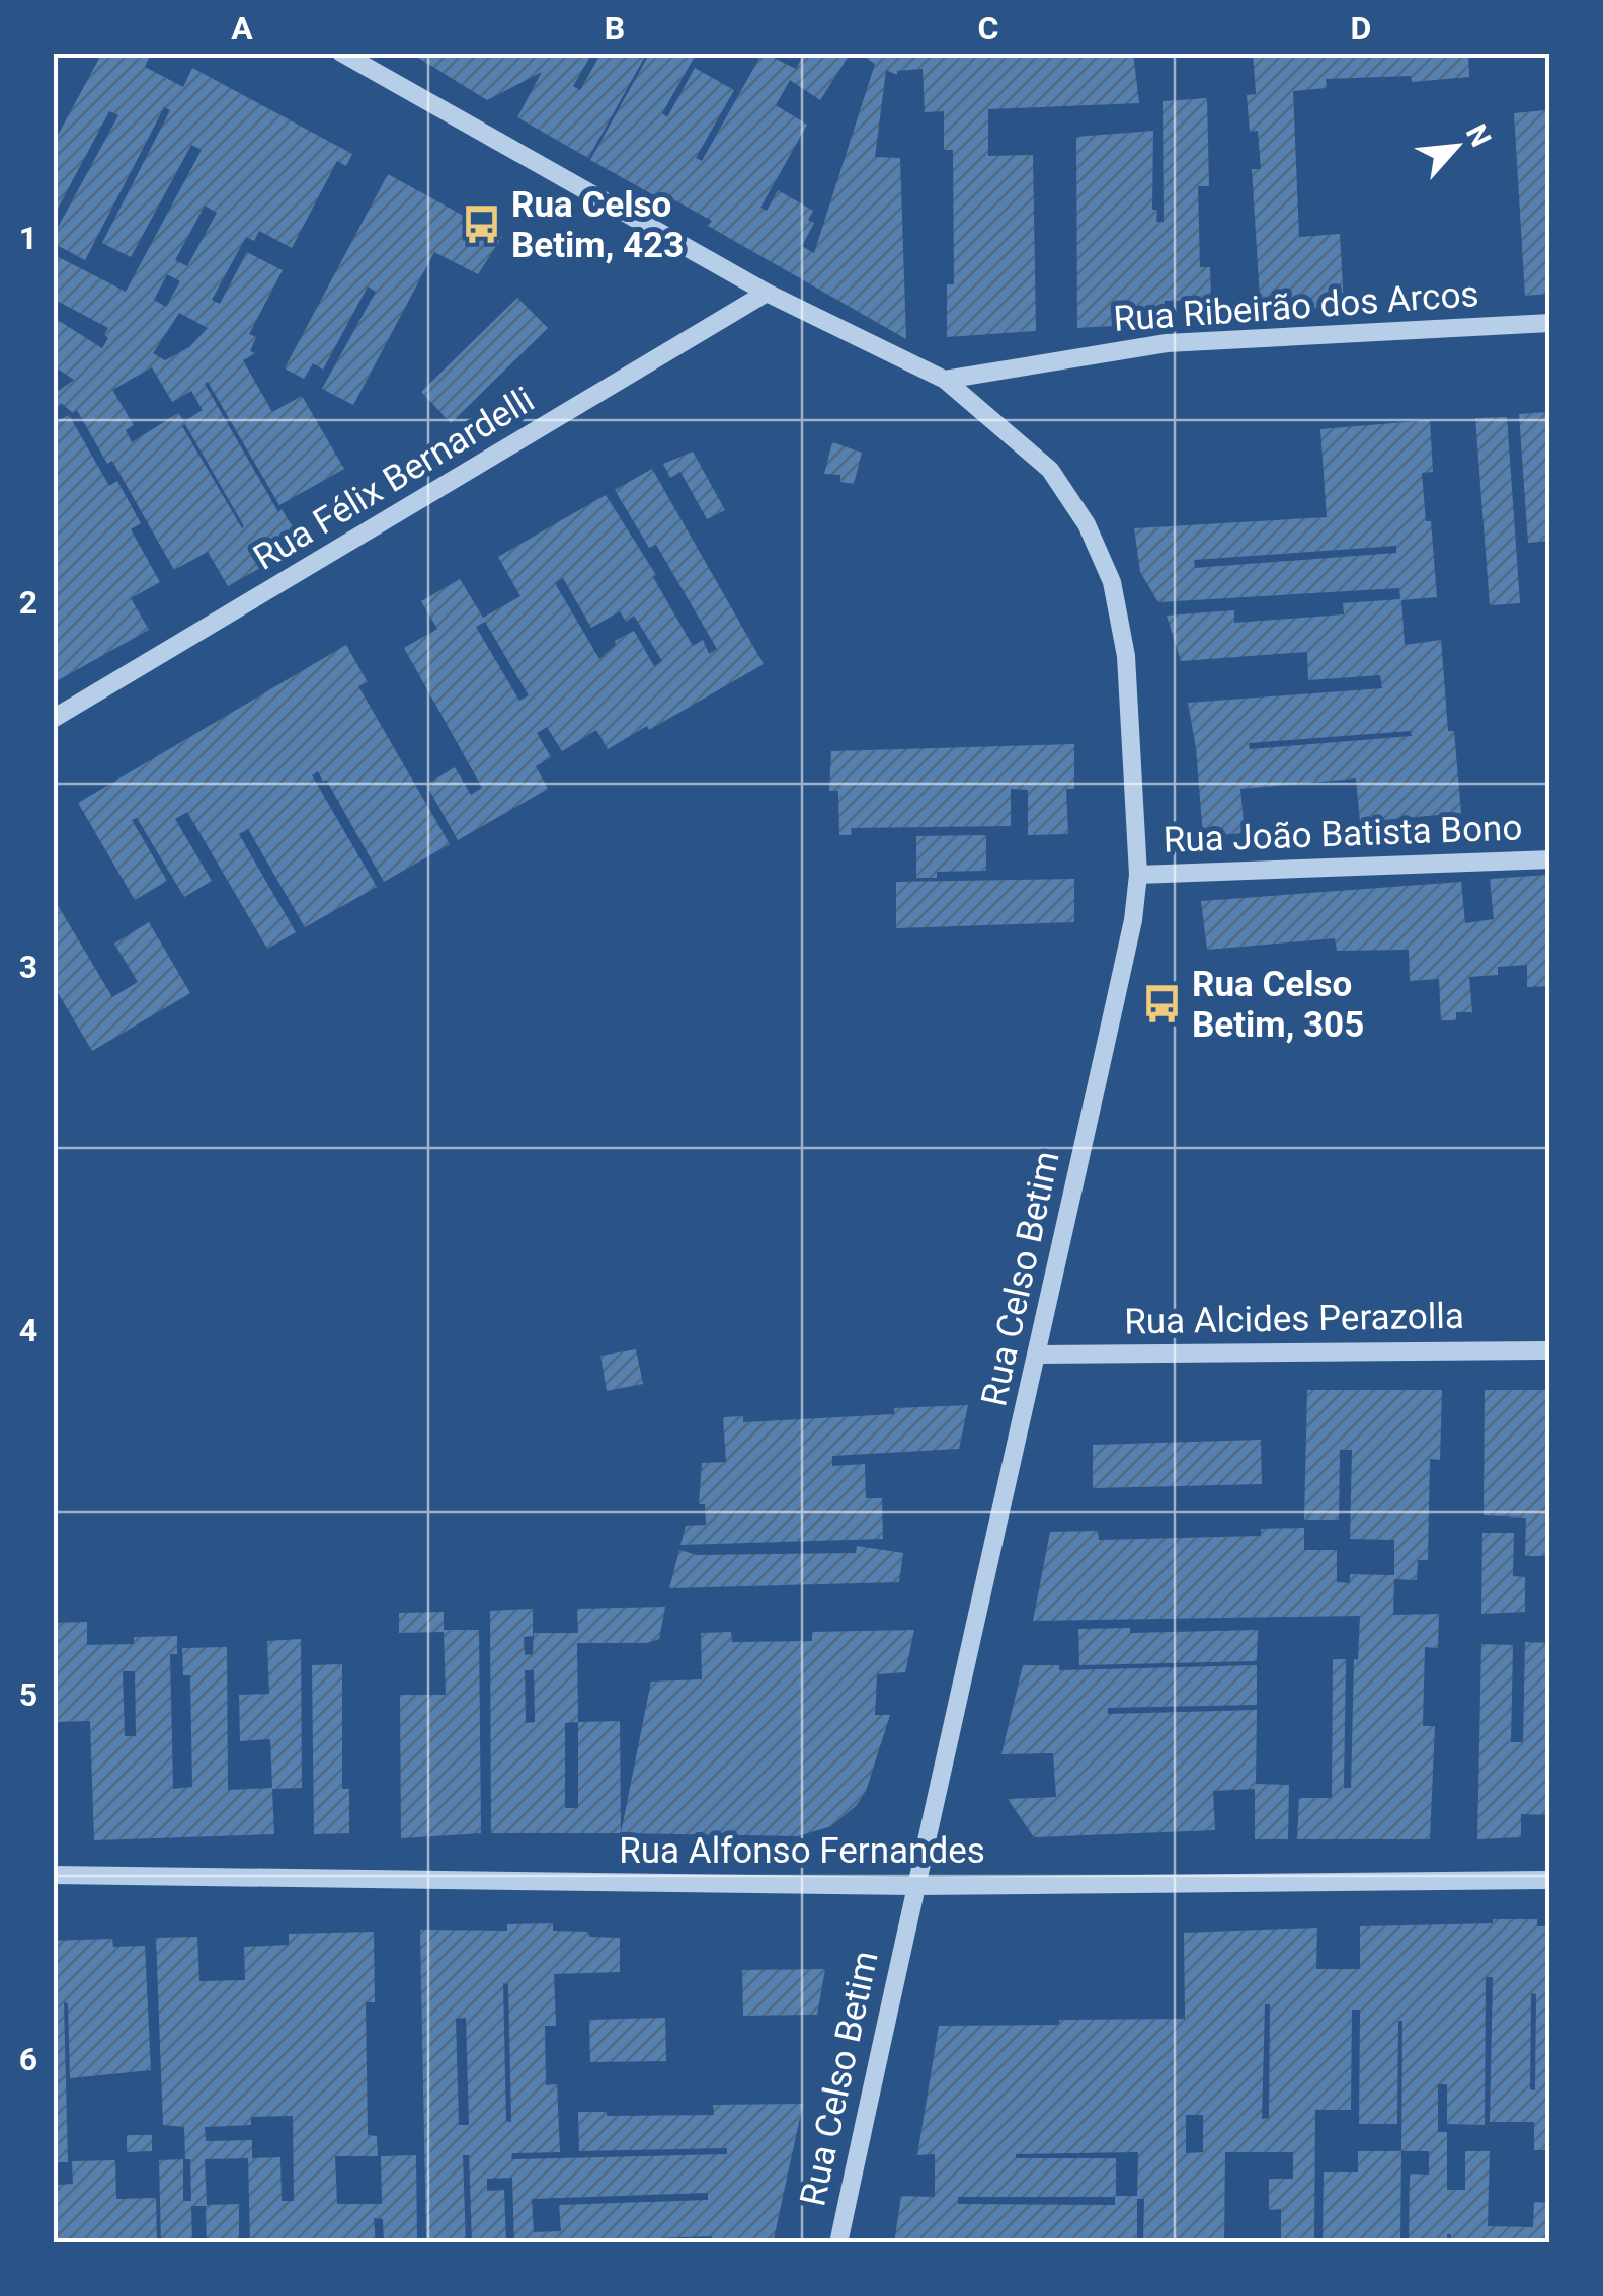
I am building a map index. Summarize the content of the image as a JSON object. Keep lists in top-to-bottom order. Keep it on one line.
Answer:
{"streets":{"street":["Rua Ribeirão dos Arcos","Rua Félix Bernardelli","Rua João Batista Bono","Rua Celso Betim","Rua Alcides Perazolla","Rua Alfonso Fernandes"]},"crossings":[["Rua Ribeirão dos Arcos","Rua Celso Betim"],["Rua João Batista Bono","Rua Celso Betim"],["Rua Celso Betim","Rua Alcides Perazolla"],["Rua Celso Betim","Rua Alfonso Fernandes"]],"places":{"bus stop":["Rua Celso Betim, 423","Rua Celso Betim, 305"]},"north":"top right","grid":{"columns":["A","B","C","D"],"rows":["1","2","3","4","5","6"]}}
